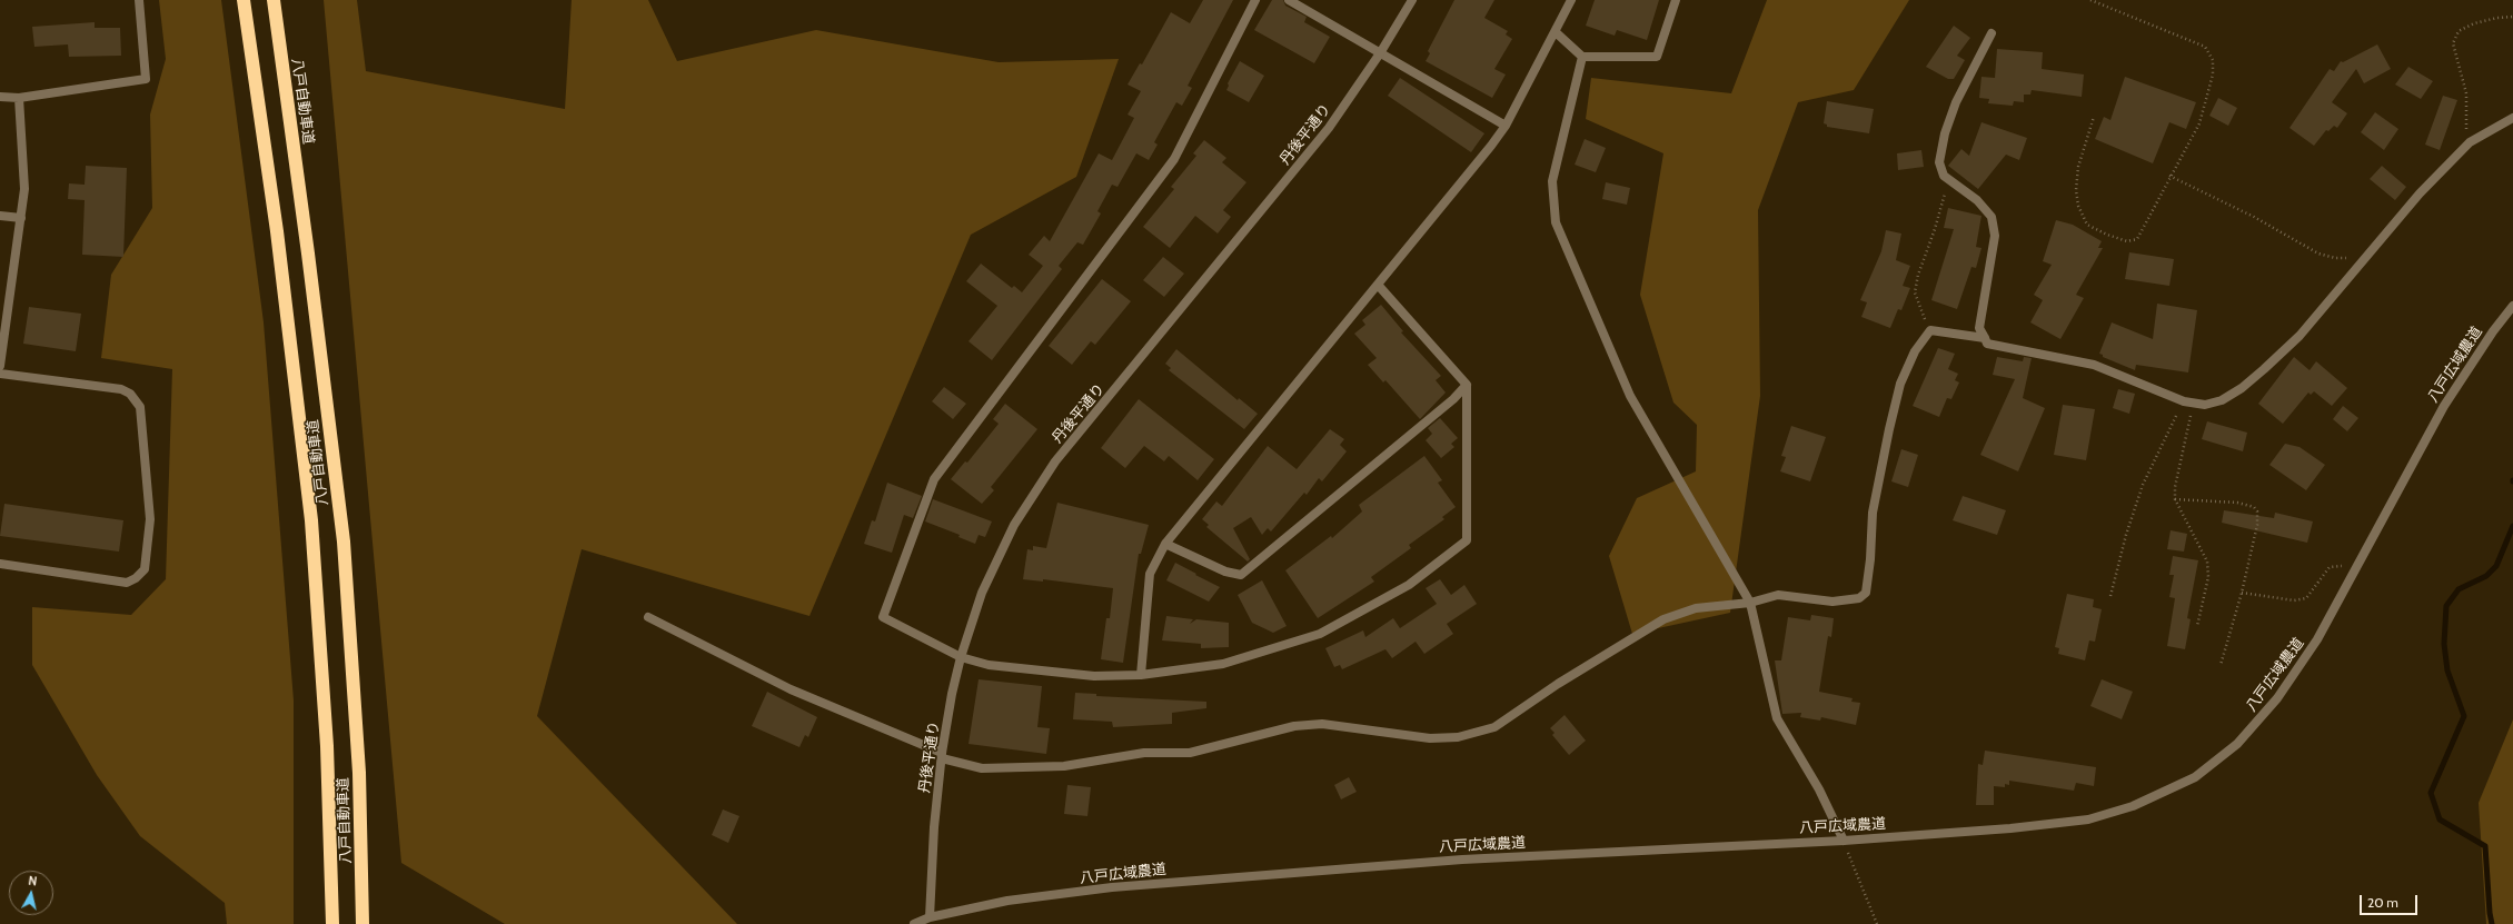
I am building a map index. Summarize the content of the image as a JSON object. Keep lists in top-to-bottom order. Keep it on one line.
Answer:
{"streets":{"highway":["八戸自動車道"],"street":["丹後平通り","八戸広域農道"]},"crossings":[["丹後平通り","八戸広域農道"]],"scale_bar":"20 m","north":"top"}
